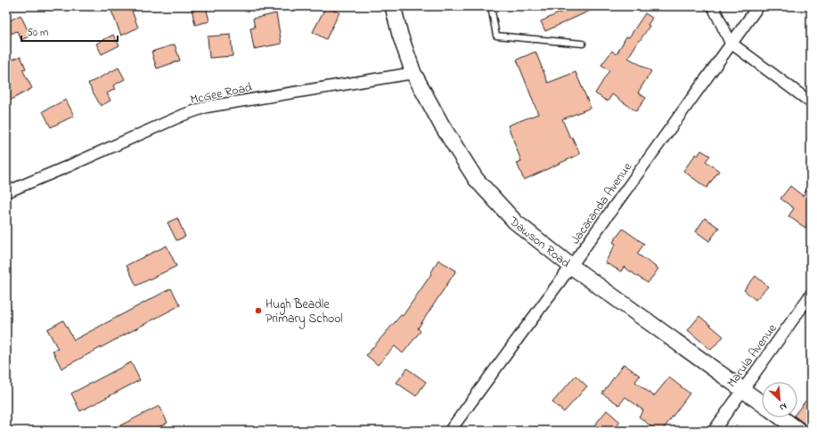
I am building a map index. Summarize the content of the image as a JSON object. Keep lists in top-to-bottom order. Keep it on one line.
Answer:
{"streets":{"street":["McGee Road","Jacaranda Avenue","Dawson Road","Marula Avenue"]},"crossings":[["McGee Road","Dawson Road"],["Jacaranda Avenue","Dawson Road"],["Dawson Road","Marula Avenue"]],"places":["Hugh Beadle Primary School"],"scale_bar":"50 m","north":"bottom right"}
